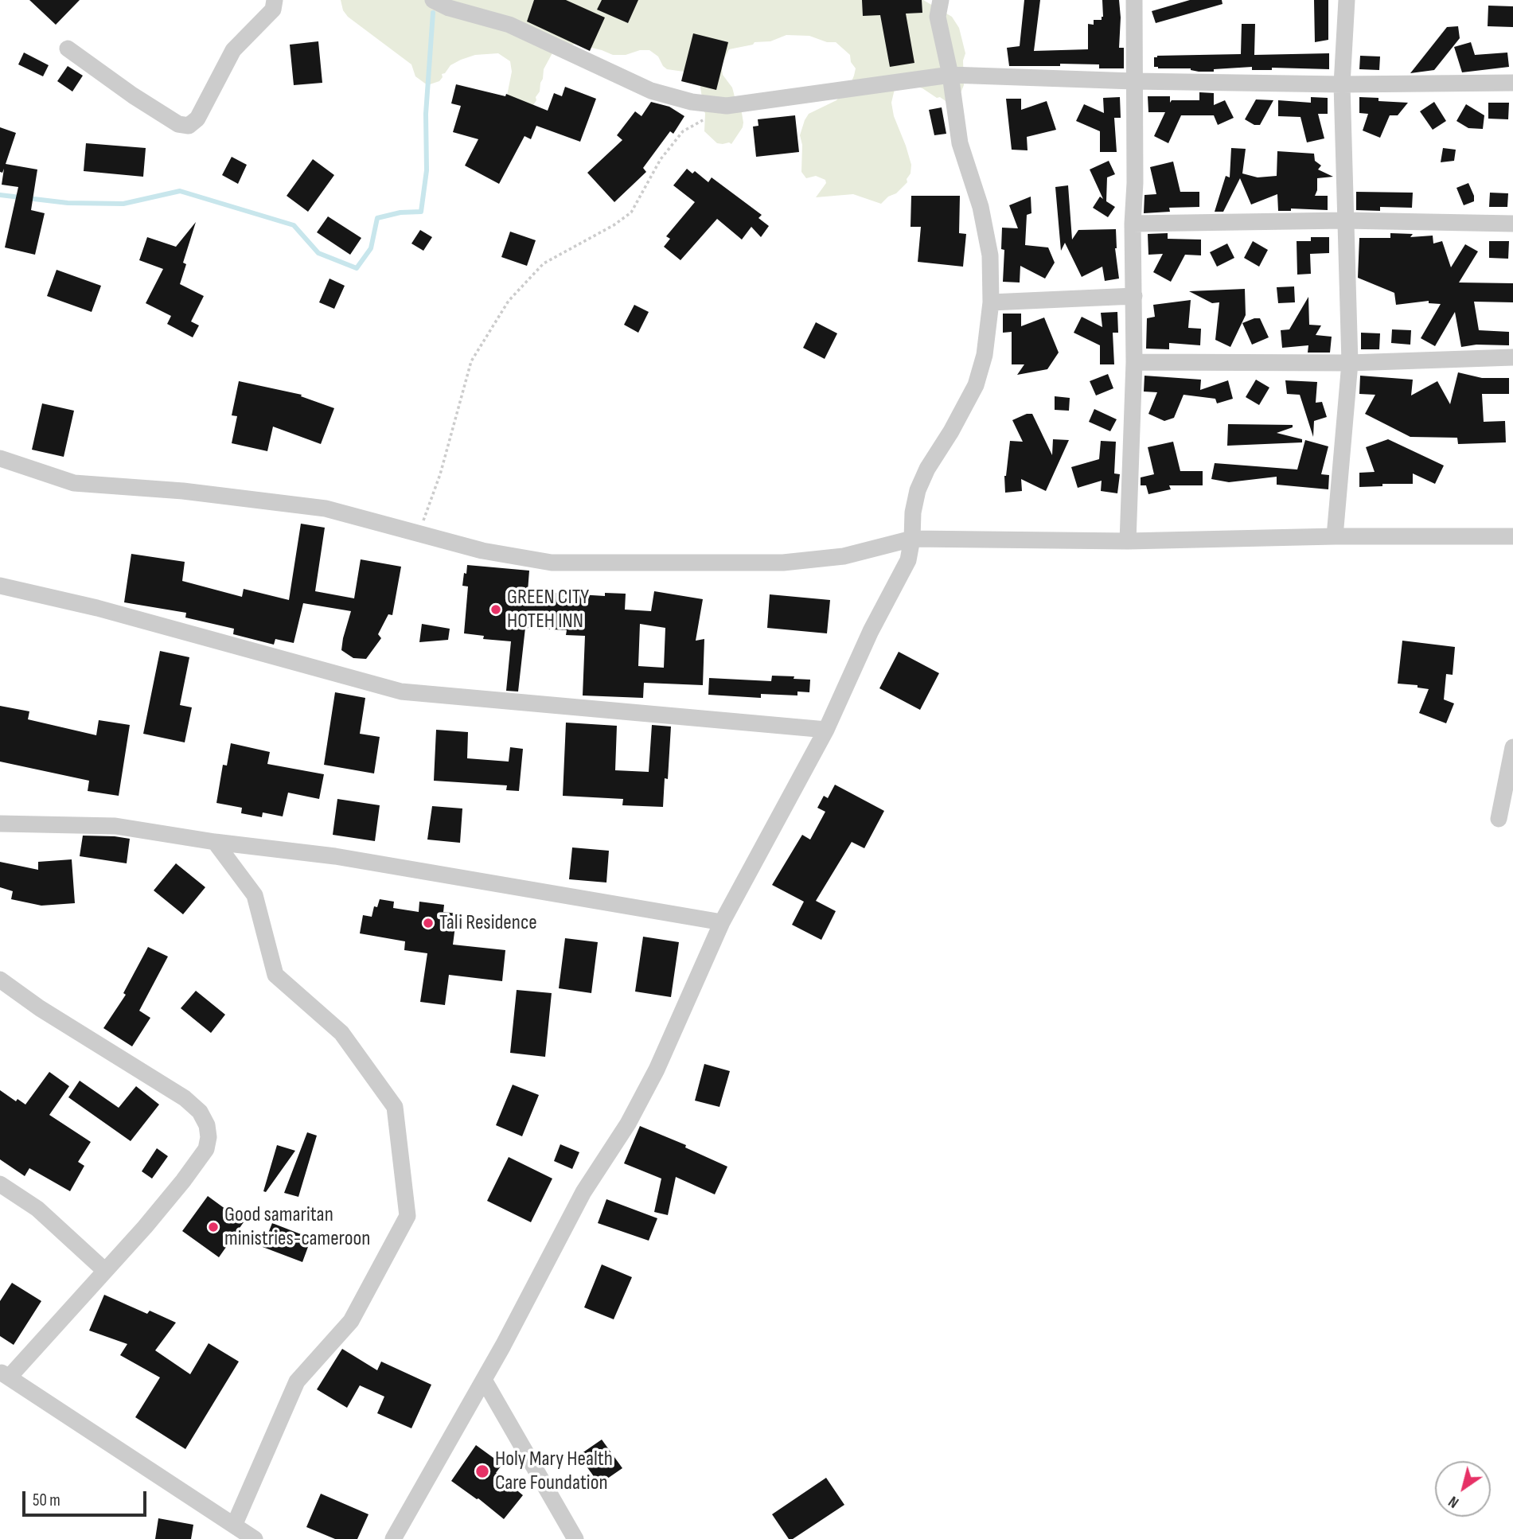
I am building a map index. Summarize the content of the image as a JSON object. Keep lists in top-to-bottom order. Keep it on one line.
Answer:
{"places":["GREEN CITY HOTEH INN","Tali Residence","Good samaritan ministries-cameroon","Holy Mary Health Care Foundation"],"scale_bar":"50 m","north":"bottom left"}
